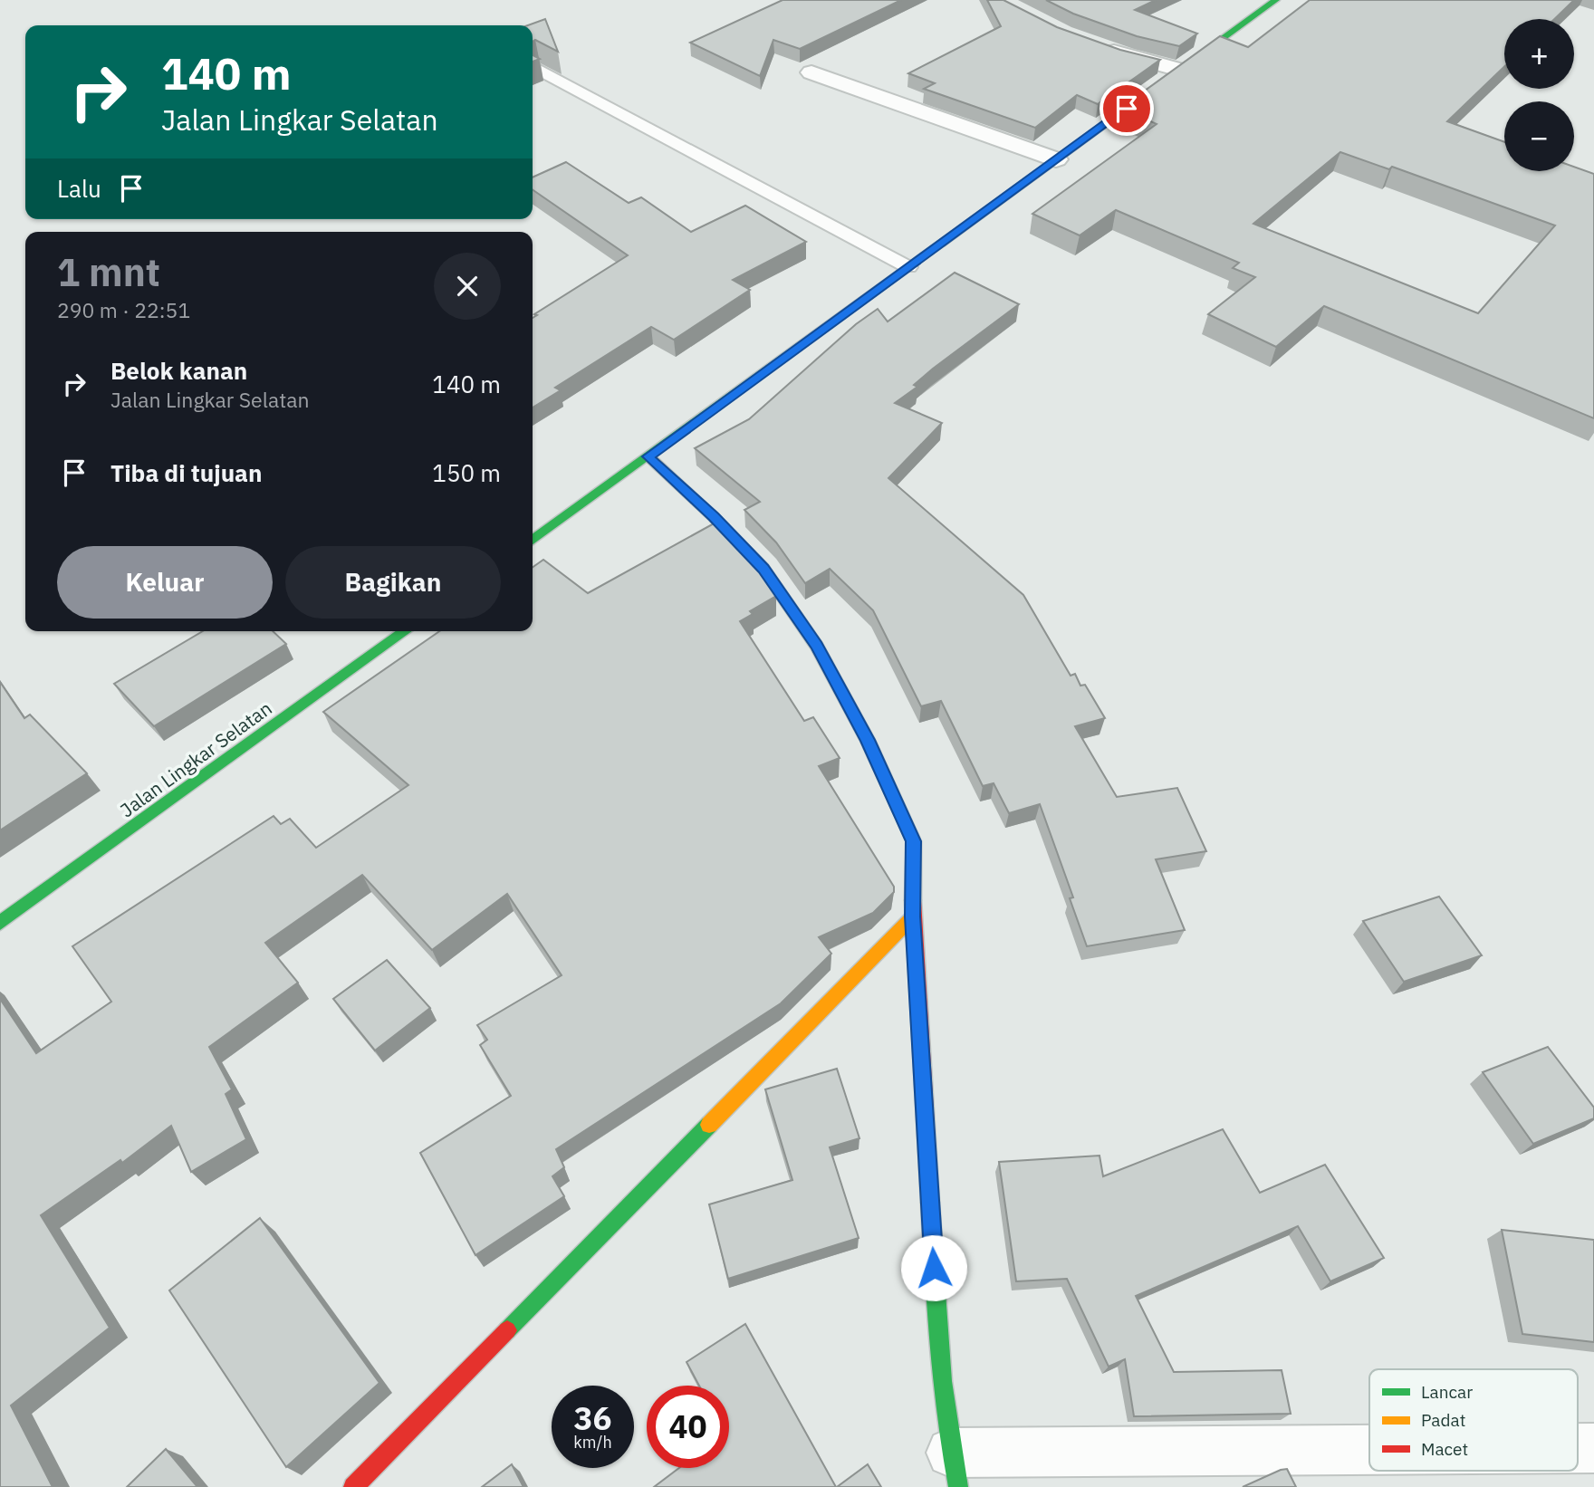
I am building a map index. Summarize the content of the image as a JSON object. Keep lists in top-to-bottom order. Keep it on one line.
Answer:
{"streets":{"main road":["Jalan Lingkar Selatan"]},"legend":["Lancar","Padat","Macet"],"page":{"map_buttons":["+","−"],"turn":["140 m","Jalan Lingkar Selatan"],"then":"Lalu","heading":["1 mnt","290 m · 22:51"],"list":[{"name":"Belok kanan","note":"Jalan Lingkar Selatan","value":"140 m"},{"name":"Tiba di tujuan","value":"150 m"}],"buttons":["Keluar","Bagikan"],"speed":"36 km/h","limit":"40"}}
